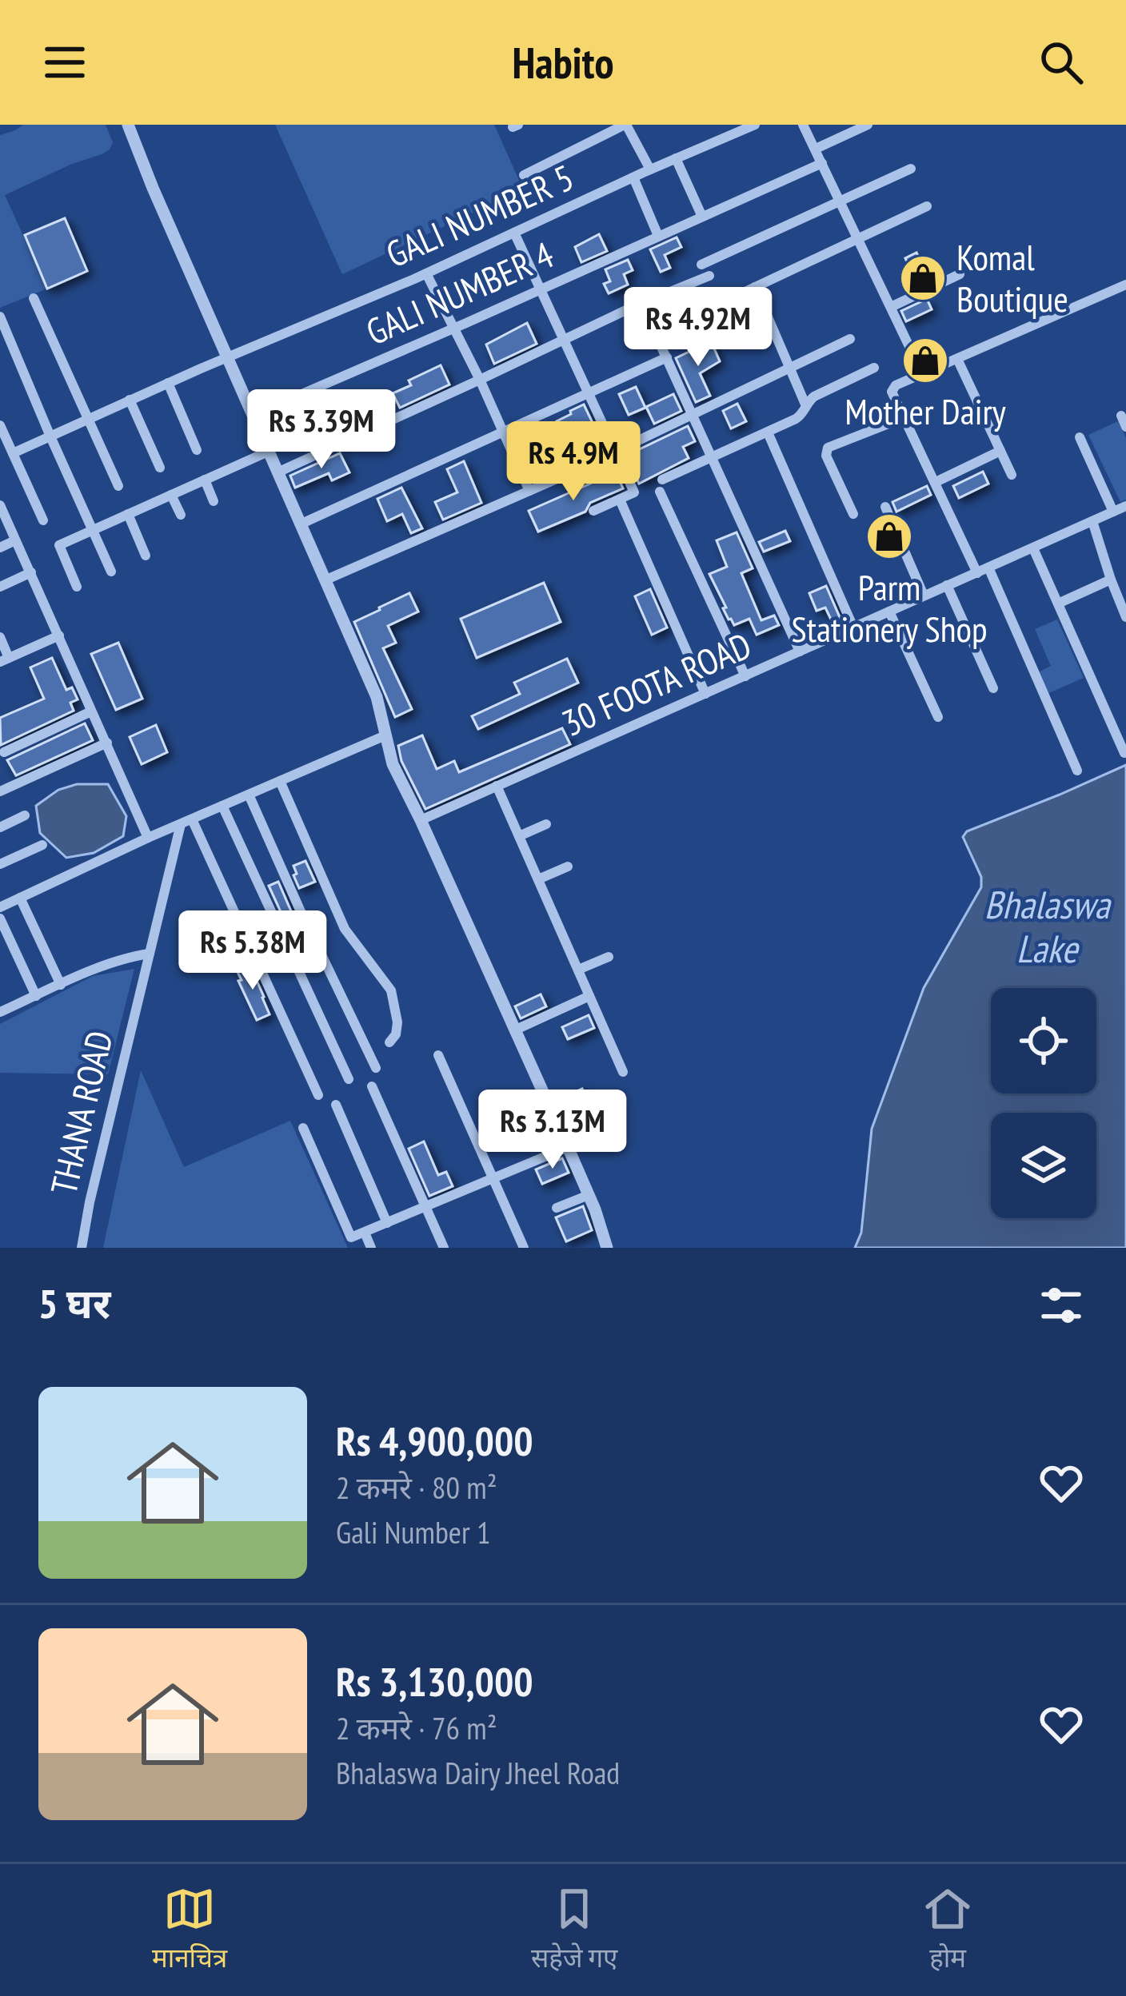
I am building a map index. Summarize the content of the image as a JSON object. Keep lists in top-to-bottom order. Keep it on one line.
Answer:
{"streets":{"street":["GALI NUMBER 5","GALI NUMBER 4","30 FOOTA ROAD","THANA ROAD"]},"water":["Bhalaswa Lake"],"places":{"shop":["Komal Boutique","Mother Dairy","Parm Stationery Shop"]},"page":{"header":"Habito","price":["Rs 4.92M","Rs 3.39M","Rs 4.9M","Rs 5.38M","Rs 3.13M"],"heading":"5 घर","list":[{"name":"Rs 4,900,000","note":"2 कमरे · 80 m² · Gali Number 1"},{"name":"Rs 3,130,000","note":"2 कमरे · 76 m² · Bhalaswa Dairy Jheel Road"}],"tabs":["मानचित्र","सहेजे गए","होम"]}}
